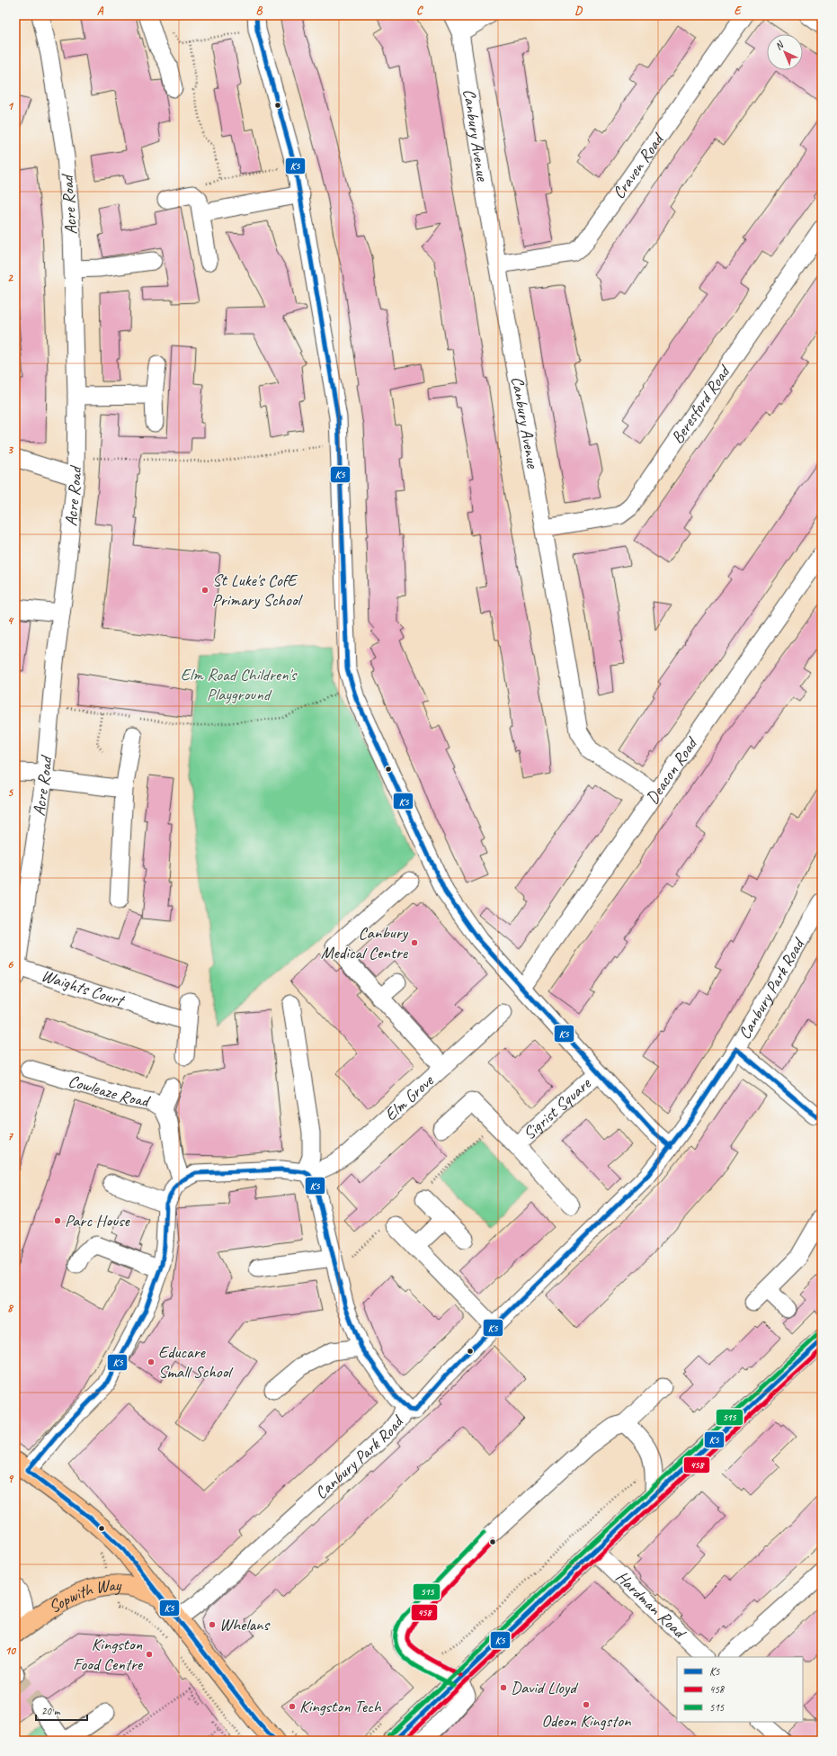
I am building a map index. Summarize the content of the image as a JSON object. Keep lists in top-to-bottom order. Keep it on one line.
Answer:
{"streets":{"main road":["Sopwith Way"],"street":["Canbury Avenue","Craven Road","Acre Road","Beresford Road","Deacon Road","Waights Court","Canbury Park Road","Cowleaze Road","Elm Grove","Sigrist Square","Hardman Road"]},"crossings":[["Canbury Avenue","Craven Road"],["Canbury Avenue","Beresford Road"],["Canbury Avenue","Deacon Road"],["Acre Road","Waights Court"]],"parks":["Elm Road Children's Playground"],"places":["St Luke's CofE Primary School","Canbury Medical Centre","Parc House","Educare Small School","Whelans","Kingston Food Centre","David Lloyd","Odeon Kingston","Kingston Tech"],"lines":["transit line K5","transit line 515","transit line 458"],"legend":["K5","458","515"],"scale_bar":"20 m","north":"top left","grid":{"columns":["A","B","C","D","E"],"rows":["1","2","3","4","5","6","7","8","9","10"]}}
